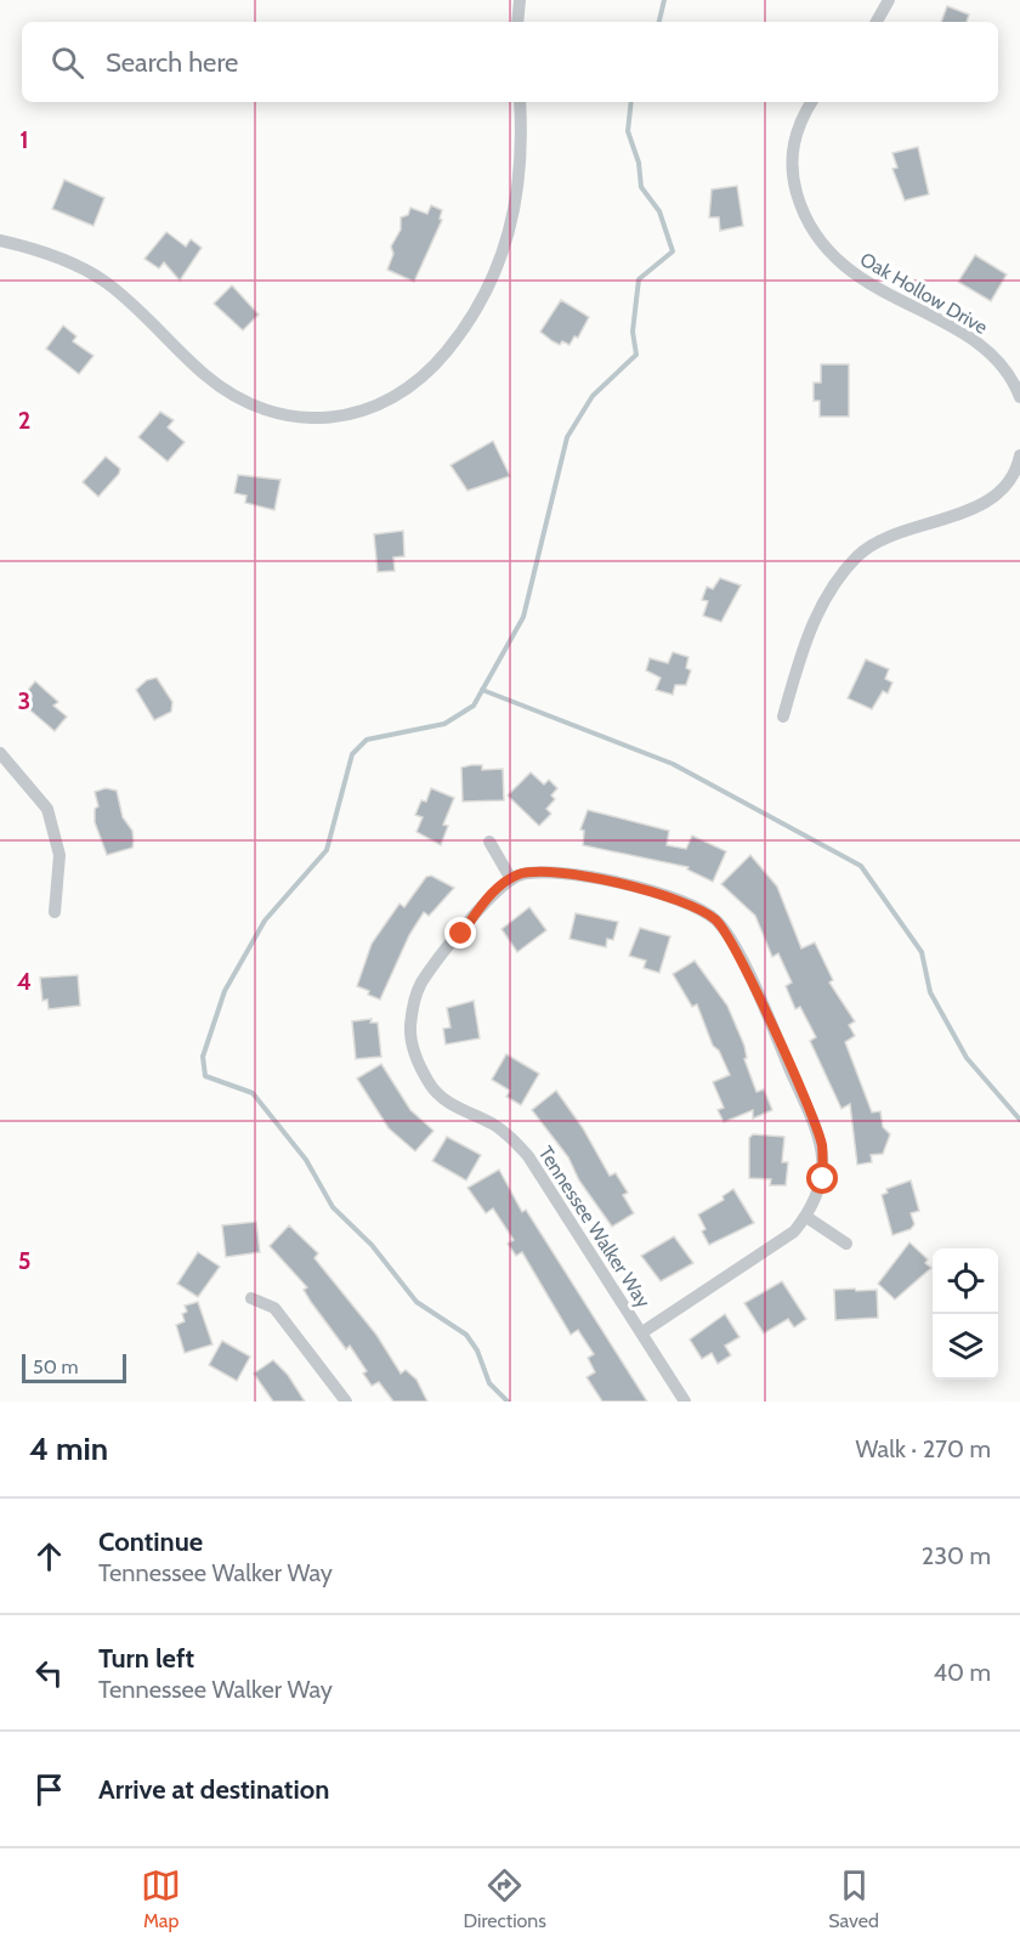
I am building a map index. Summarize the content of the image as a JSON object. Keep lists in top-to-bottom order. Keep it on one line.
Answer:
{"streets":{"street":["Oak Hollow Drive","Tennessee Walker Way"]},"scale_bar":"50 m","page":{"search":"Search here","scale":"50 m","heading":["4 min","Walk · 270 m"],"list":[["Continue","Tennessee Walker Way","230 m"],["Turn left","Tennessee Walker Way","40 m"],"Arrive at destination"],"nav":["Map","Directions","Saved"]},"grid":{"rows":["1","2","3","4","5"]}}
